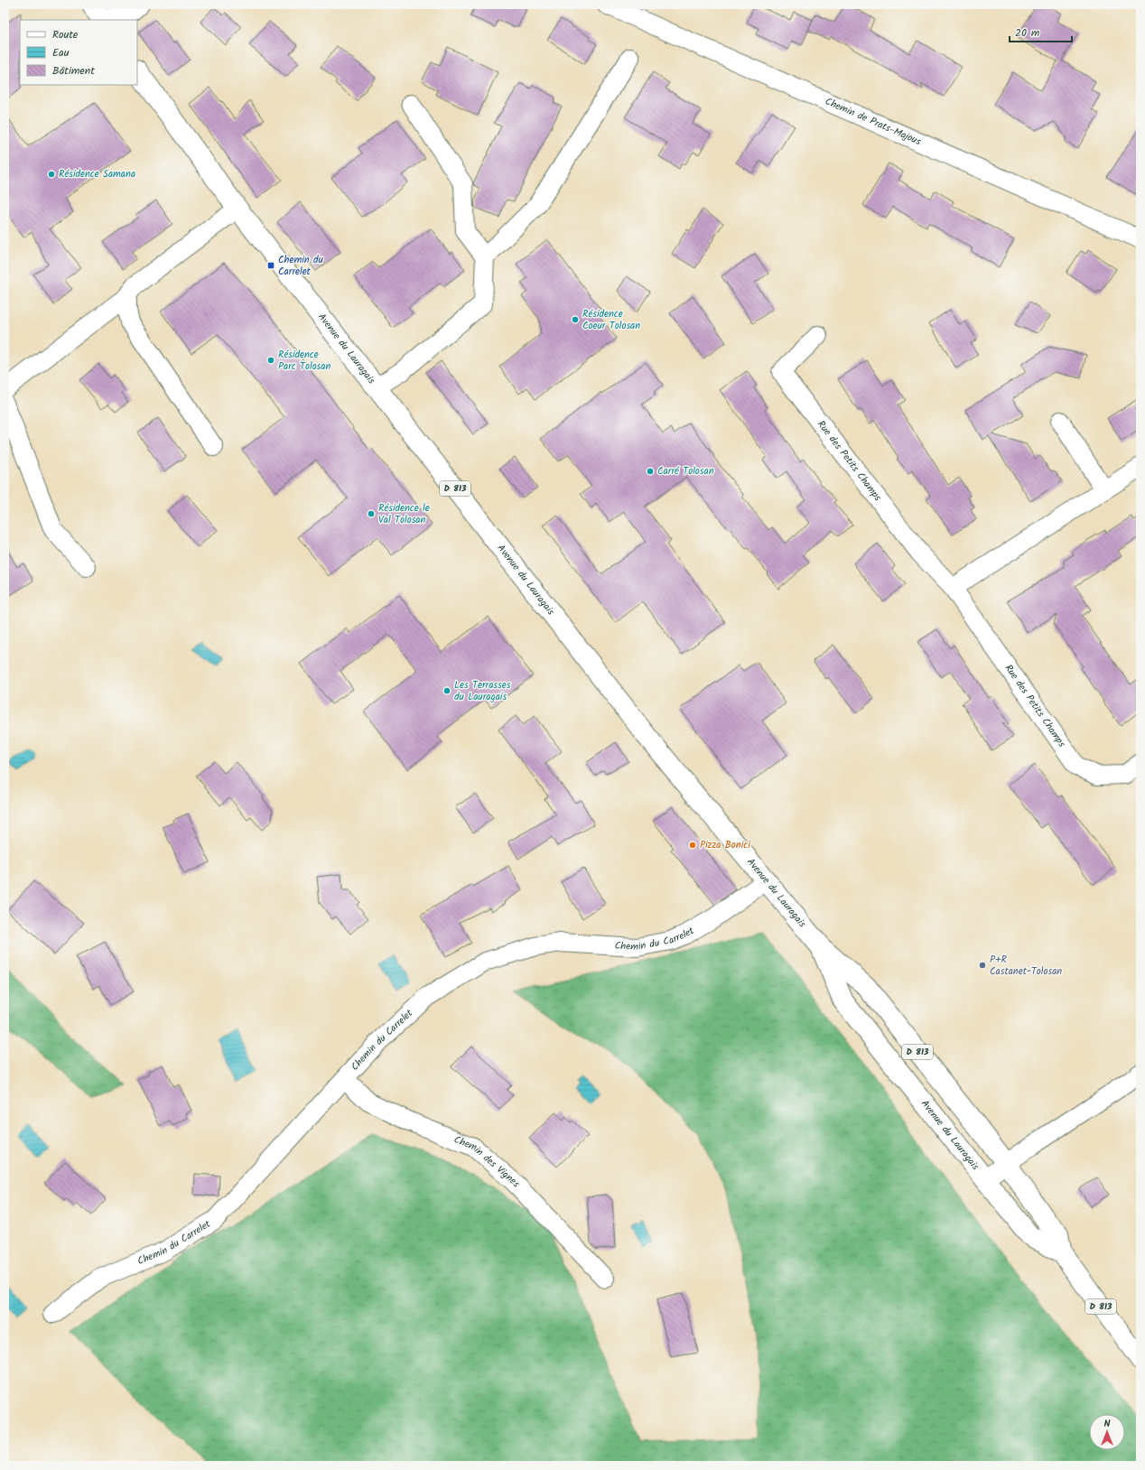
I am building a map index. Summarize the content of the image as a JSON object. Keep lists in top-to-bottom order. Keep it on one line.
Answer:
{"streets":{"main road":["Avenue du Lauragais","D 813"],"street":["Chemin de Prats-Majous","Rue des Petits Champs","Chemin du Carrelet","Chemin des Vignes"]},"crossings":[["Avenue du Lauragais","Chemin du Carrelet"],["Chemin du Carrelet","Chemin des Vignes"]],"places":{"other":["Résidence Samana","Résidence Coeur Tolosan","Résidence Parc Tolosan","Carré Tolosan","Résidence le Val Tolosan","Les Terrasses du Lauragais","Pizza Bonici","P+R Castanet-Tolosan"],"transit":["Chemin du Carrelet"]},"legend":["Route","Eau","Bâtiment"],"scale_bar":"20 m","north":"top"}
